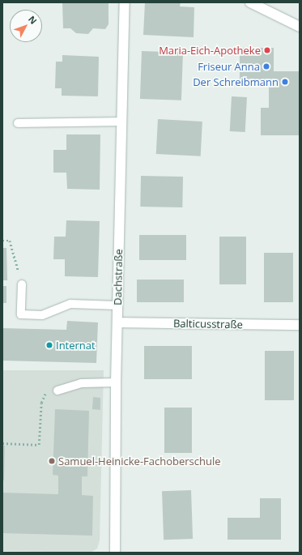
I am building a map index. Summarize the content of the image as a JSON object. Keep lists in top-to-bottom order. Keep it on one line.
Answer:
{"streets":{"street":["Dachstraße","Balticusstraße"]},"crossings":[["Dachstraße","Balticusstraße"]],"places":["Maria-Eich-Apotheke","Friseur Anna","Der Schreibmann","Internat","Samuel-Heinicke-Fachoberschule"],"north":"top right"}
